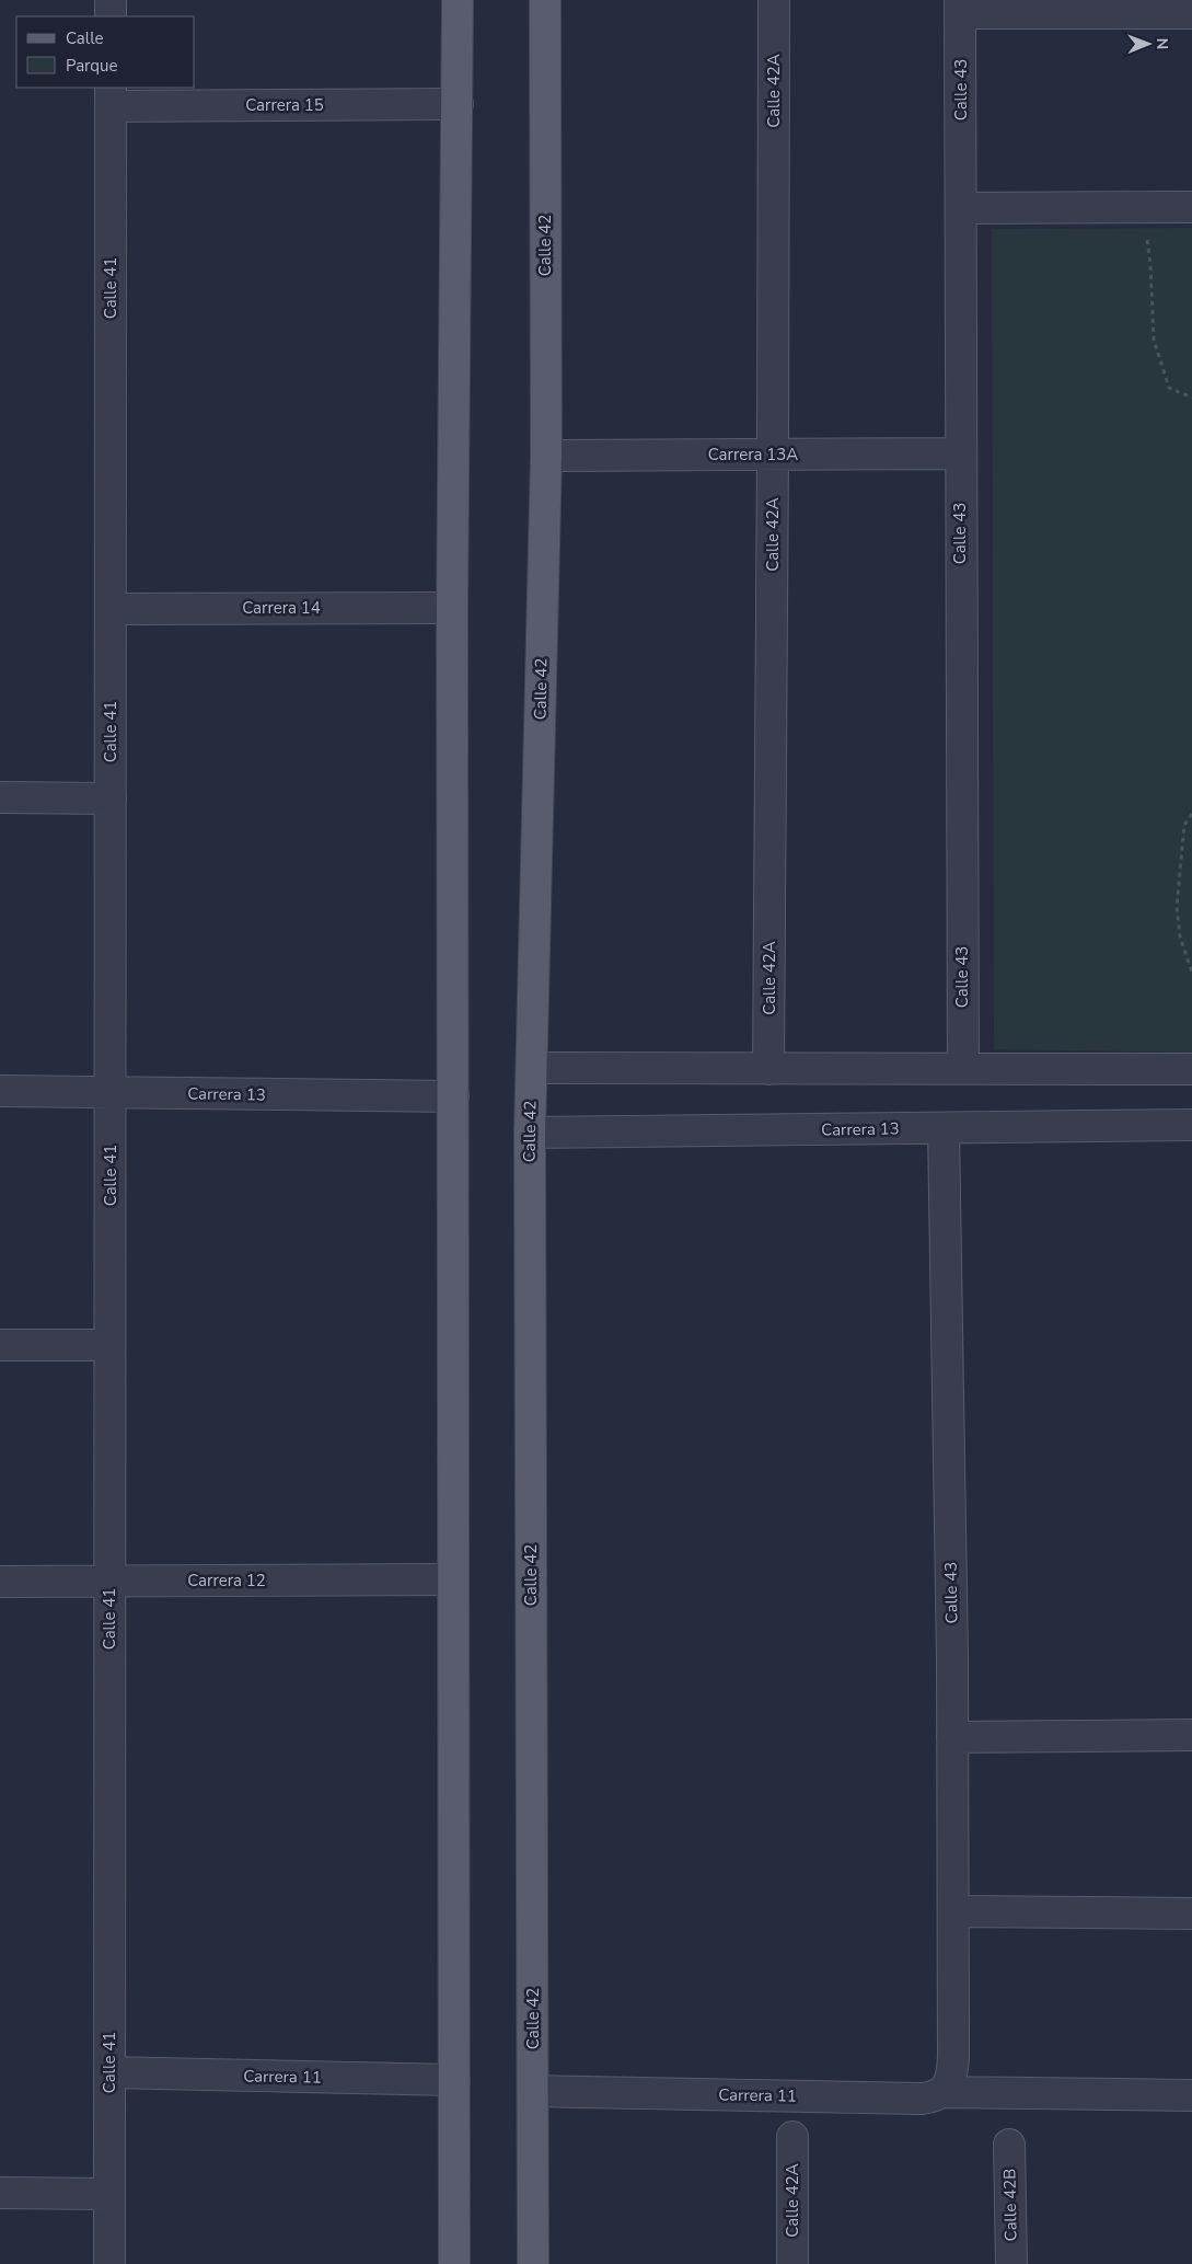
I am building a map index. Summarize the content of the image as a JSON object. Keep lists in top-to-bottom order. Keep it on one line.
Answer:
{"streets":{"main road":["Calle 42"],"street":["Calle 43","Calle 42A","Carrera 15","Calle 41","Carrera 13A","Carrera 14","Carrera 13","Carrera 12","Carrera 11","Calle 42B"]},"crossings":[["Calle 43","Carrera 13A"],["Calle 43","Carrera 13"],["Calle 43","Carrera 11"],["Calle 42A","Carrera 13A"],["Carrera 15","Calle 41"],["Calle 42","Carrera 13A"],["Calle 42","Carrera 13"],["Calle 42","Carrera 11"],["Calle 41","Carrera 14"],["Calle 41","Carrera 13"],["Calle 41","Carrera 12"],["Calle 41","Carrera 11"]],"legend":["Calle","Parque"],"north":"right"}
